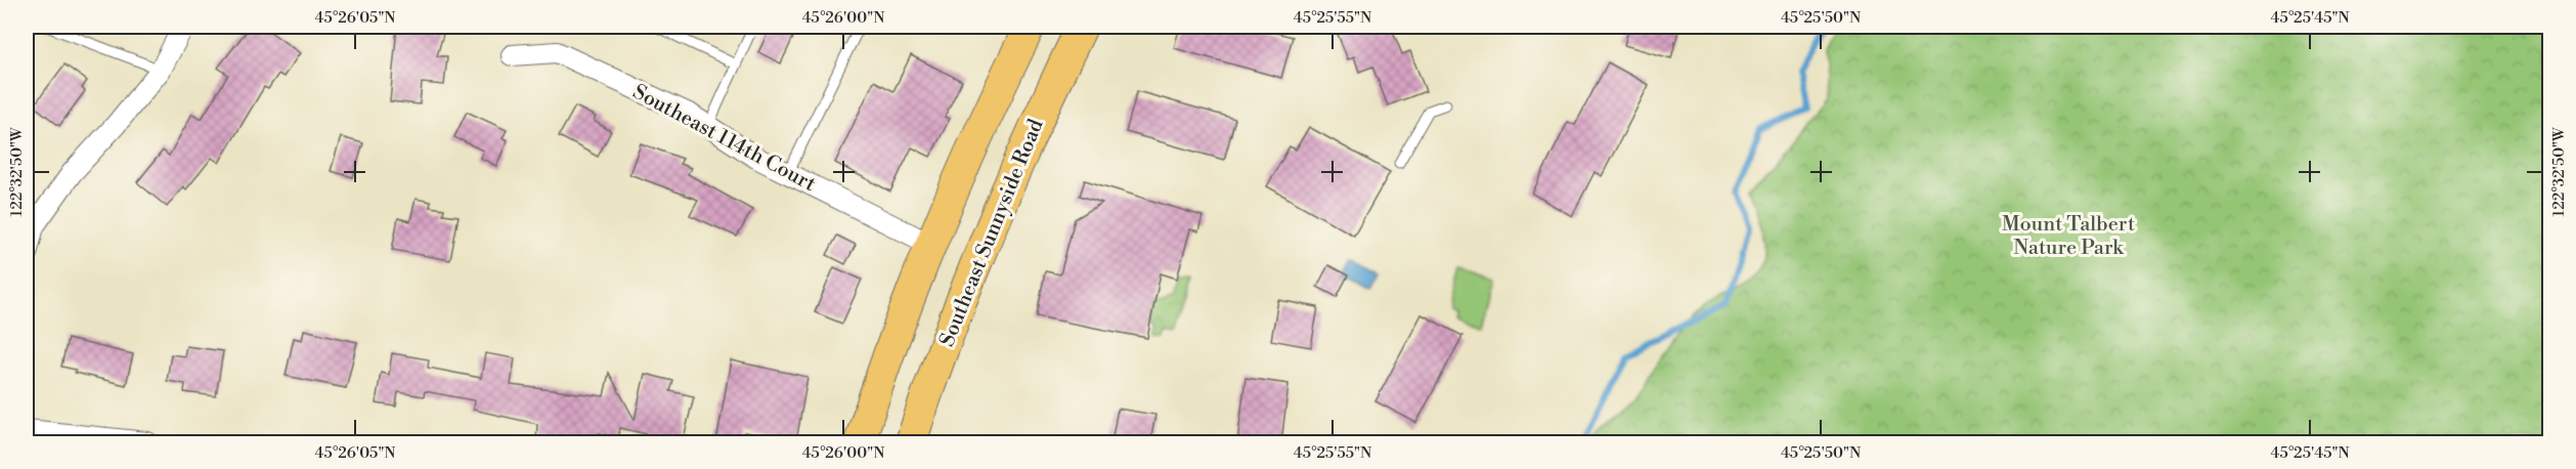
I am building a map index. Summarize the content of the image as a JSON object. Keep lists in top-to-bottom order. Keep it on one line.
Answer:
{"streets":{"main road":["Southeast Sunnyside Road"],"street":["Southeast 114th Court"]},"parks":["Mount Talbert Nature Park"],"coordinates":["45°26'05\"N","45°26'00\"N","45°25'55\"N","45°25'50\"N","45°25'45\"N","122°32'50\"W"]}
